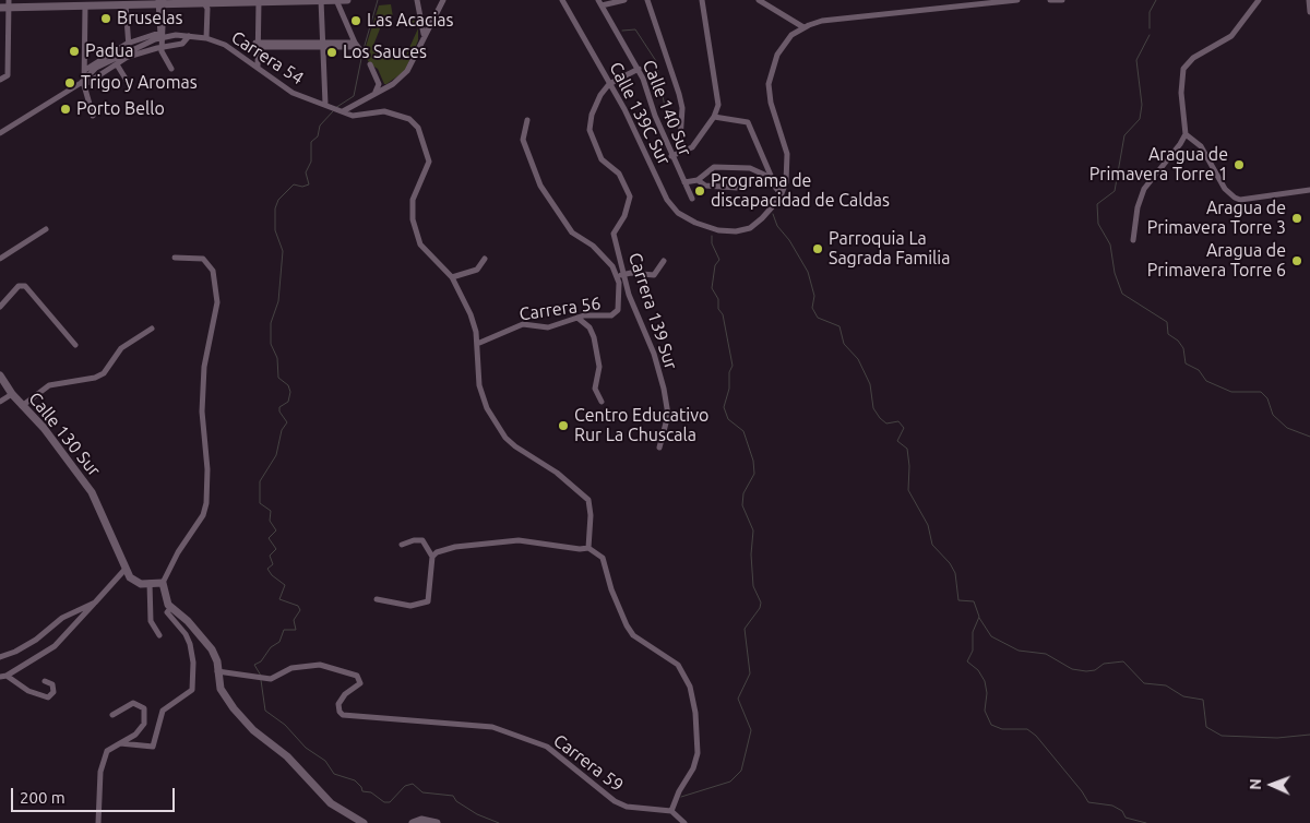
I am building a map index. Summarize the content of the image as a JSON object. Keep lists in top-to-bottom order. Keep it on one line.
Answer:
{"streets":{"street":["Carrera 54","Calle 140 Sur","Calle 139C Sur","Carrera 56","Carrera 139 Sur","Calle 130 Sur","Carrera 59"]},"crossings":[["Calle 139C Sur","Carrera 139 Sur"],["Carrera 56","Carrera 139 Sur"]],"places":["Bruselas","Las Acacias","Padua","Los Sauces","Trigo y Aromas","Porto Bello","Aragua de Primavera Torre 1","Programa de discapacidad de Caldas","Aragua de Primavera Torre 3","Parroquia La Sagrada Familia","Aragua de Primavera Torre 6","Centro Educativo Rur La Chuscala"],"scale_bar":"200 m","north":"left"}
